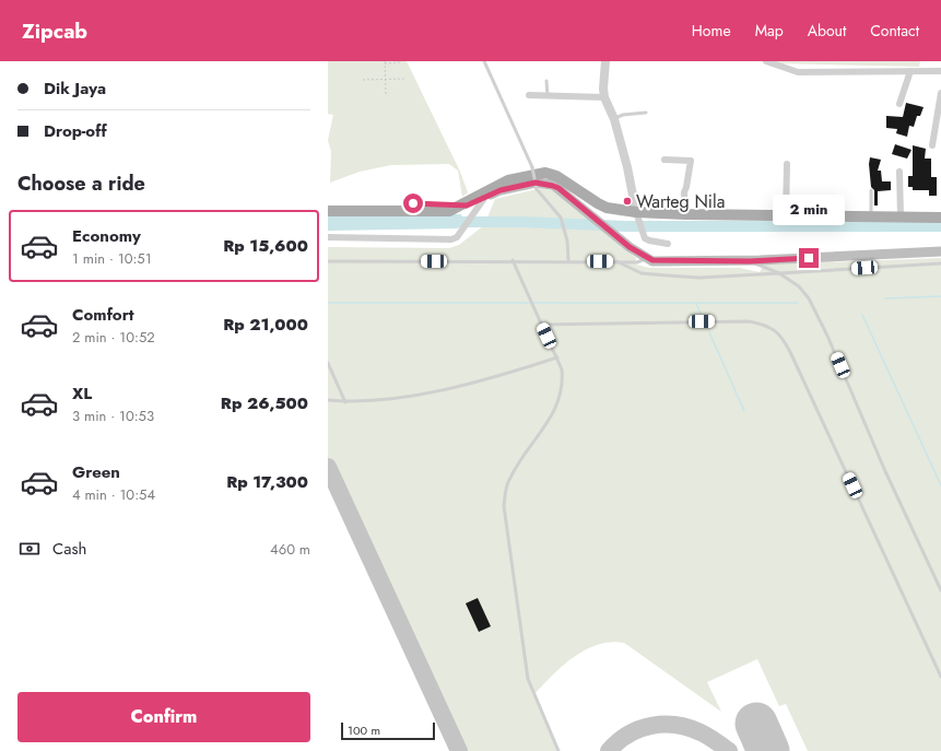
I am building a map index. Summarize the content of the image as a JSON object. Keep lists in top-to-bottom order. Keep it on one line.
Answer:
{"places":["Warteg Nila"],"scale_bar":"100 m","page":{"header":"Zipcab","nav":["Home","Map","About","Contact"],"banner":["Dik Jaya","Drop-off"],"heading":"Choose a ride","bubble":"2 min","list":[{"name":"Economy","note":"1 min · 10:51","value":"Rp 15,600"},{"name":"Comfort","note":"2 min · 10:52","value":"Rp 21,000"},{"name":"XL","note":"3 min · 10:53","value":"Rp 26,500"},{"name":"Green","note":"4 min · 10:54","value":"Rp 17,300"}],"pay":["Cash","460 m"],"buttons":"Confirm","scale":"100 m"}}
